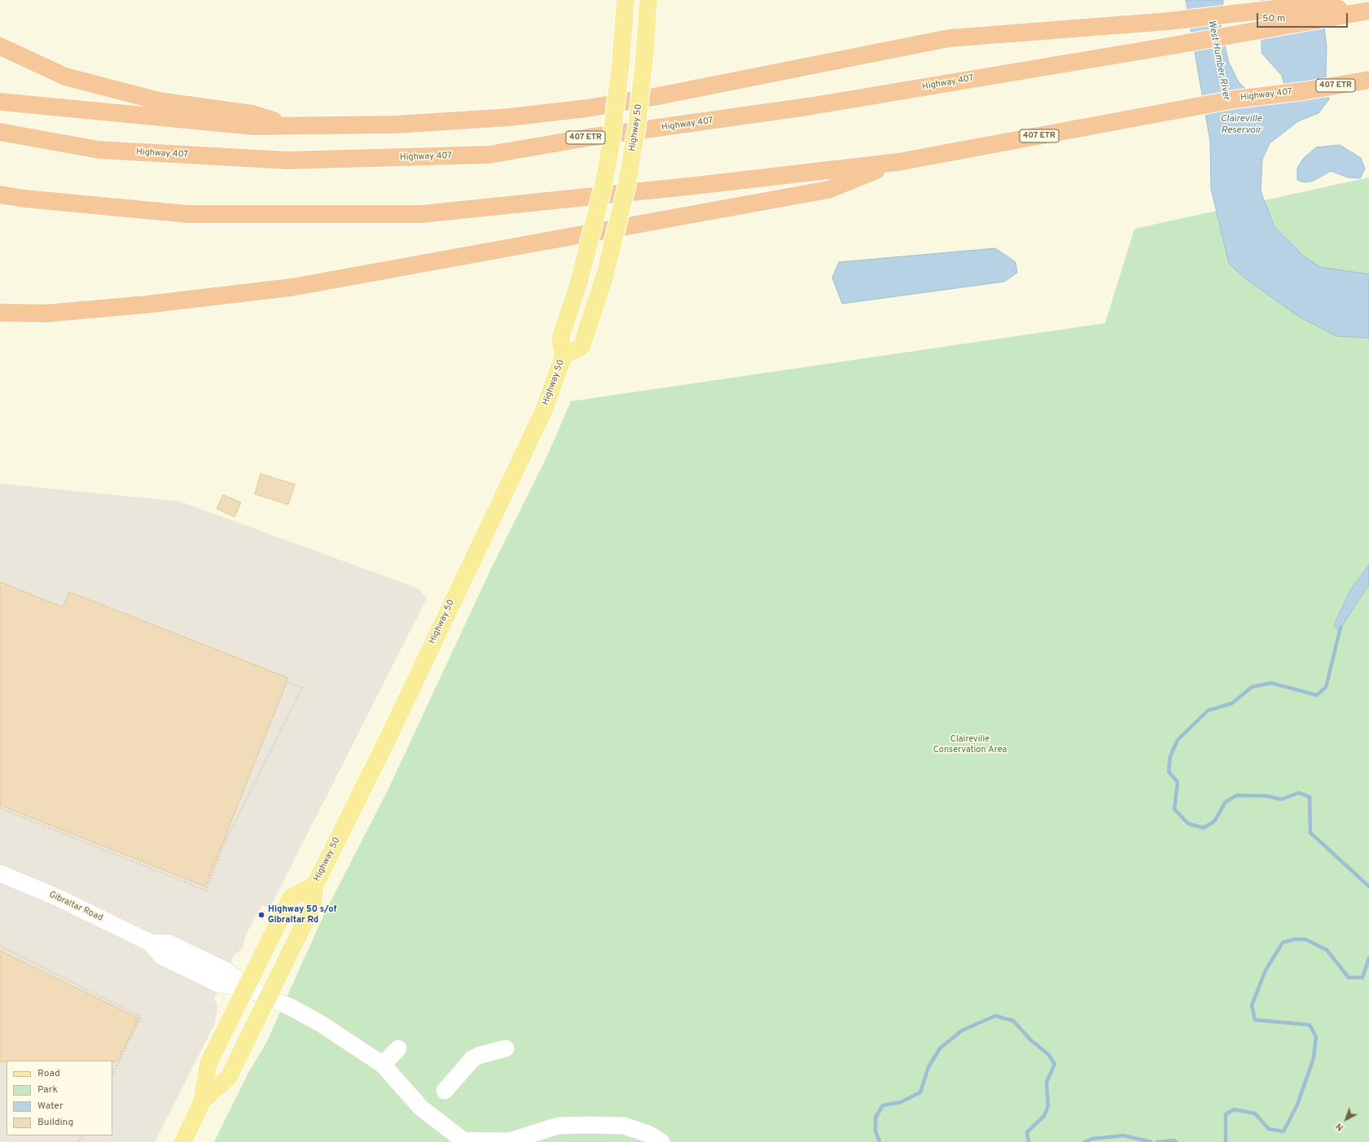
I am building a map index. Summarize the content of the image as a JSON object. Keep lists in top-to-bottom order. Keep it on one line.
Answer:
{"streets":{"highway":["Highway 407","407 ETR"],"main road":["Highway 50"],"street":["Gibraltar Road"]},"crossings":[["Highway 50","Gibraltar Road"]],"water":["West Humber River","Claireville Reservoir"],"parks":["Claireville Conservation Area"],"places":["Highway 50 s/of Gibraltar Rd"],"legend":["Road","Park","Water","Building"],"scale_bar":"50 m","north":"bottom left"}
